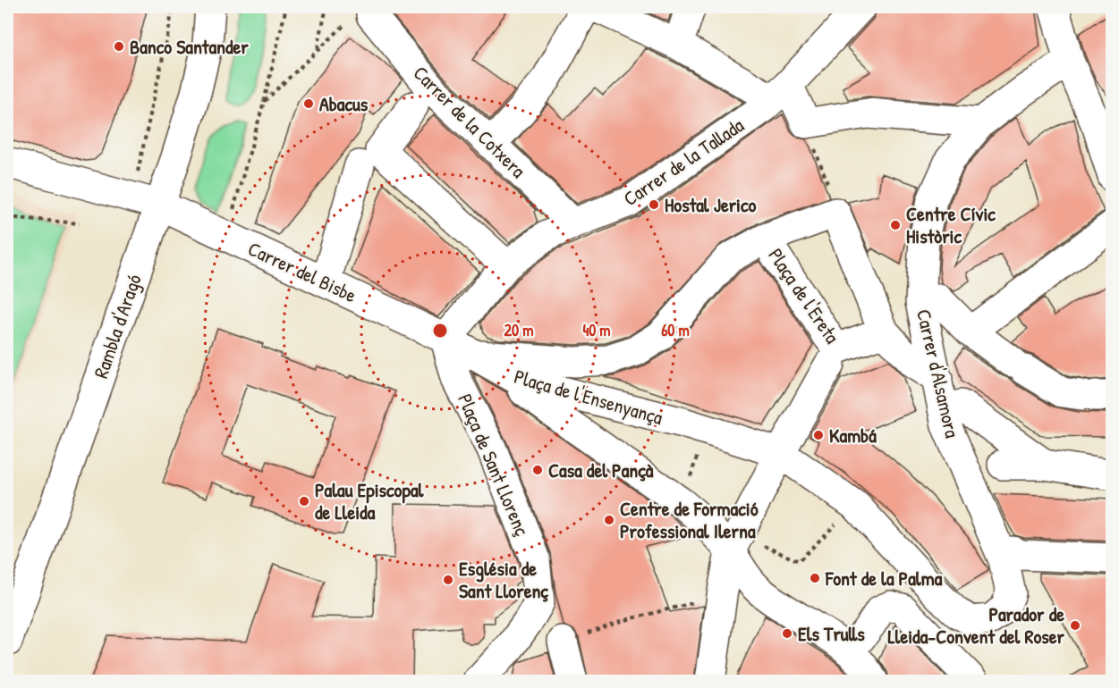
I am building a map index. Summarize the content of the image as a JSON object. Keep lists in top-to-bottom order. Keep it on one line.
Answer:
{"streets":{"street":["Carrer de la Cotxera","Carrer de la Tallada","Carrer del Bisbe","Plaça de l'Ereta","Rambla d'Aragó","Carrer d'Alsamora","Plaça de l'Ensenyança","Plaça de Sant Llorenç"]},"crossings":[["Carrer de la Cotxera","Carrer de la Tallada"],["Carrer de la Tallada","Carrer del Bisbe"],["Carrer de la Tallada","Plaça de l'Ensenyança"],["Carrer de la Tallada","Plaça de Sant Llorenç"],["Carrer del Bisbe","Rambla d'Aragó"],["Carrer del Bisbe","Plaça de l'Ensenyança"],["Carrer del Bisbe","Plaça de Sant Llorenç"],["Plaça de l'Ereta","Carrer d'Alsamora"],["Carrer d'Alsamora","Plaça de l'Ensenyança"],["Plaça de l'Ensenyança","Plaça de Sant Llorenç"]],"places":["Banco Santander","Abacus","Hostal Jerico","Centre Cívic Històric","Kambá","Casa del Pançà","Palau Episcopal de Lleida","Centre de Formació Professional Ilerna","Font de la Palma","Església de Sant Llorenç","Parador de Lleida-Convent del Roser","Els Trulls"],"rings":["20 m","40 m","60 m"]}
